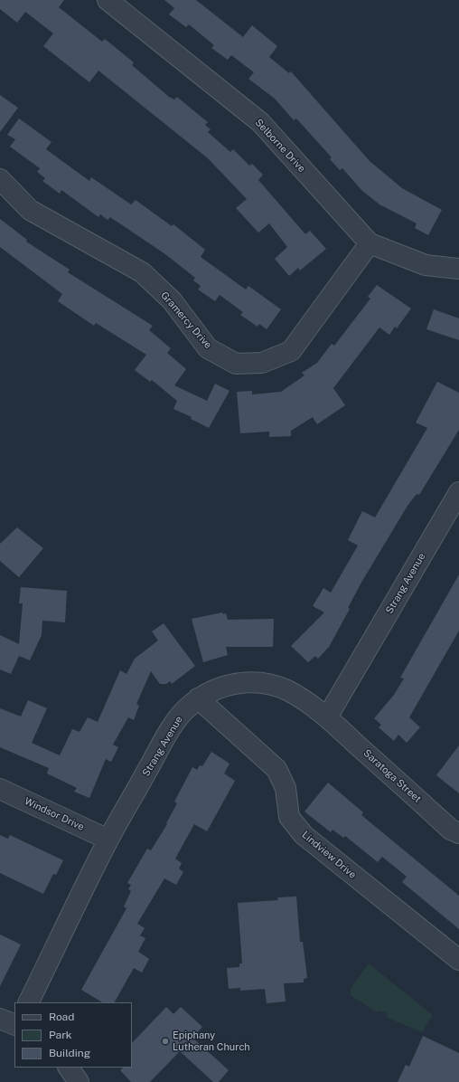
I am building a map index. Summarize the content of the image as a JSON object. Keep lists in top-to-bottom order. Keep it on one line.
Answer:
{"streets":{"street":["Selborne Drive","Gramercy Drive","Strang Avenue","Saratoga Street","Windsor Drive","Lindview Drive"]},"crossings":[["Selborne Drive","Gramercy Drive"],["Strang Avenue","Saratoga Street"],["Strang Avenue","Windsor Drive"],["Strang Avenue","Lindview Drive"]],"places":["Epiphany Lutheran Church"],"legend":["Road","Park","Building"]}
